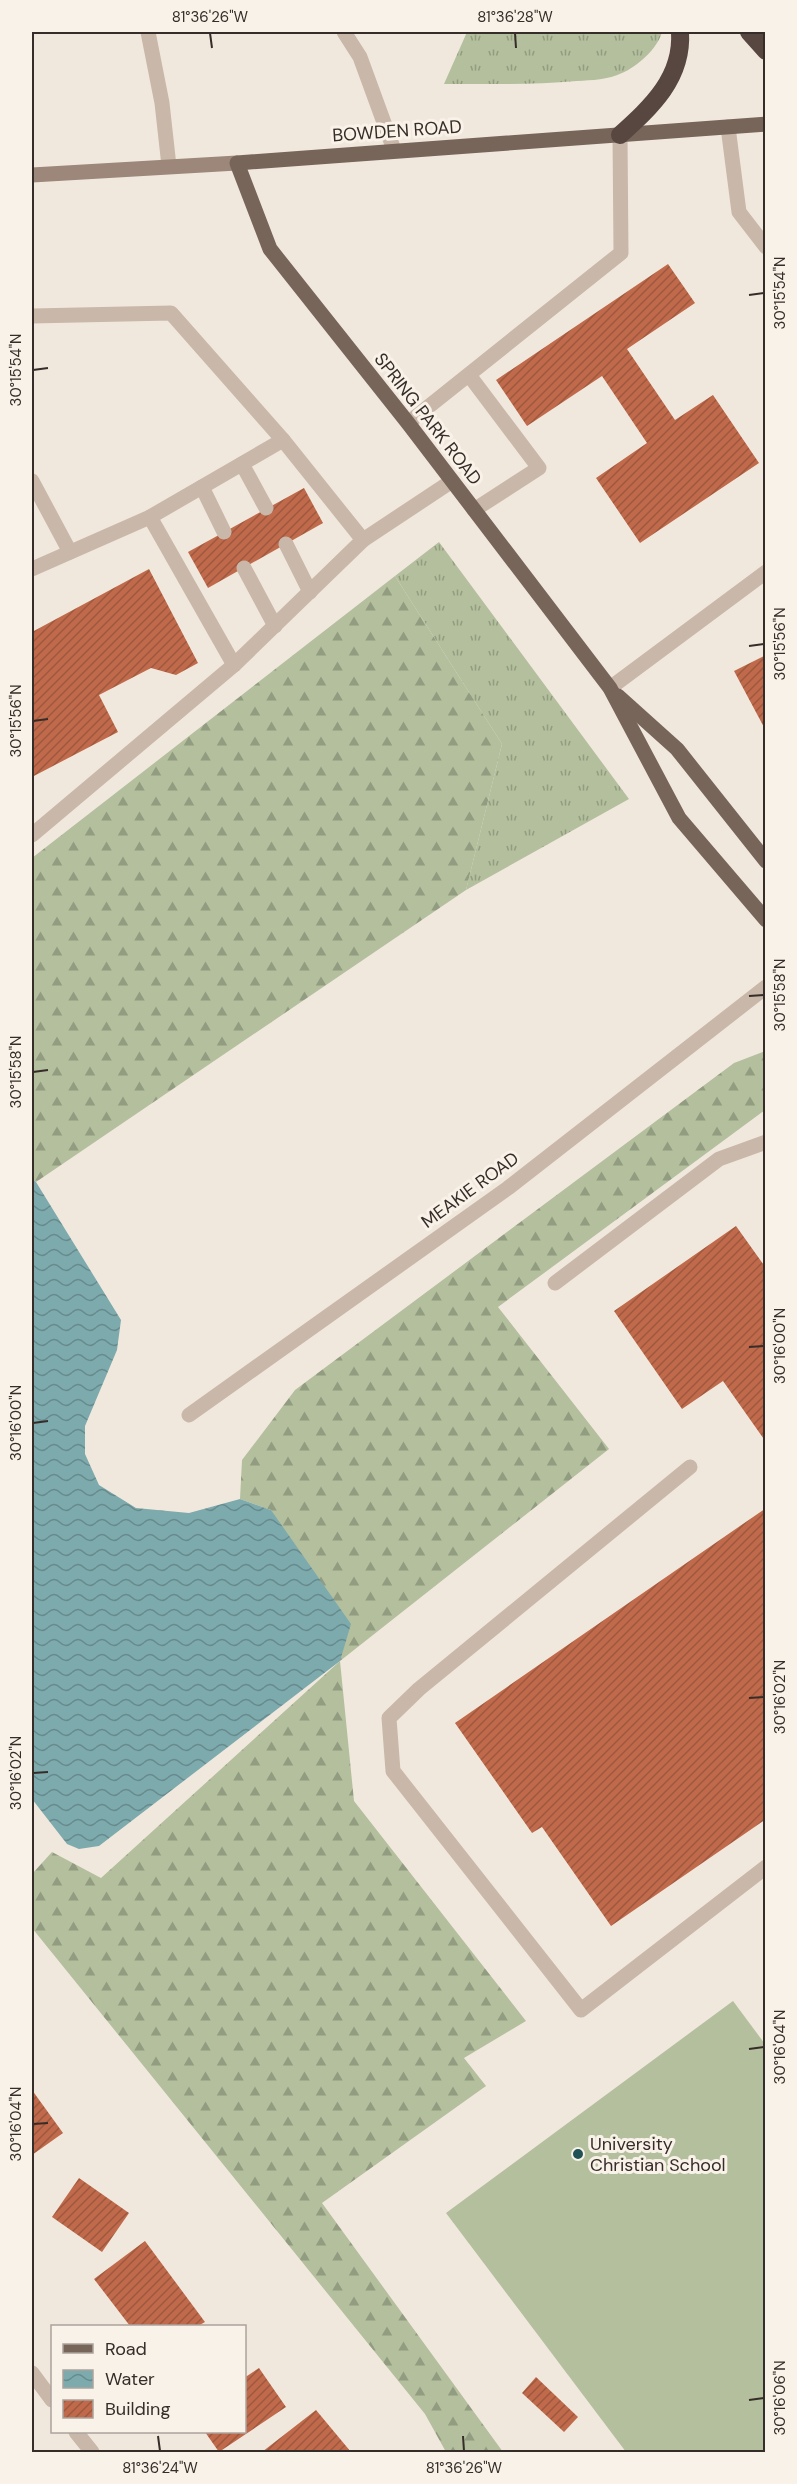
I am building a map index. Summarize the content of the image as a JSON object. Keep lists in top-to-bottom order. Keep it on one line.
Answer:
{"streets":{"main road":["BOWDEN ROAD","SPRING PARK ROAD"],"street":["MEAKIE ROAD"]},"crossings":[["BOWDEN ROAD","SPRING PARK ROAD"]],"places":["University Christian School"],"legend":["Road","Water","Building"],"coordinates":["81°36'26\"W","81°36'28\"W","30°15'54\"N","30°15'56\"N","30°15'58\"N","30°16'00\"N","30°16'02\"N","30°16'04\"N","30°16'06\"N","81°36'24\"W"]}
